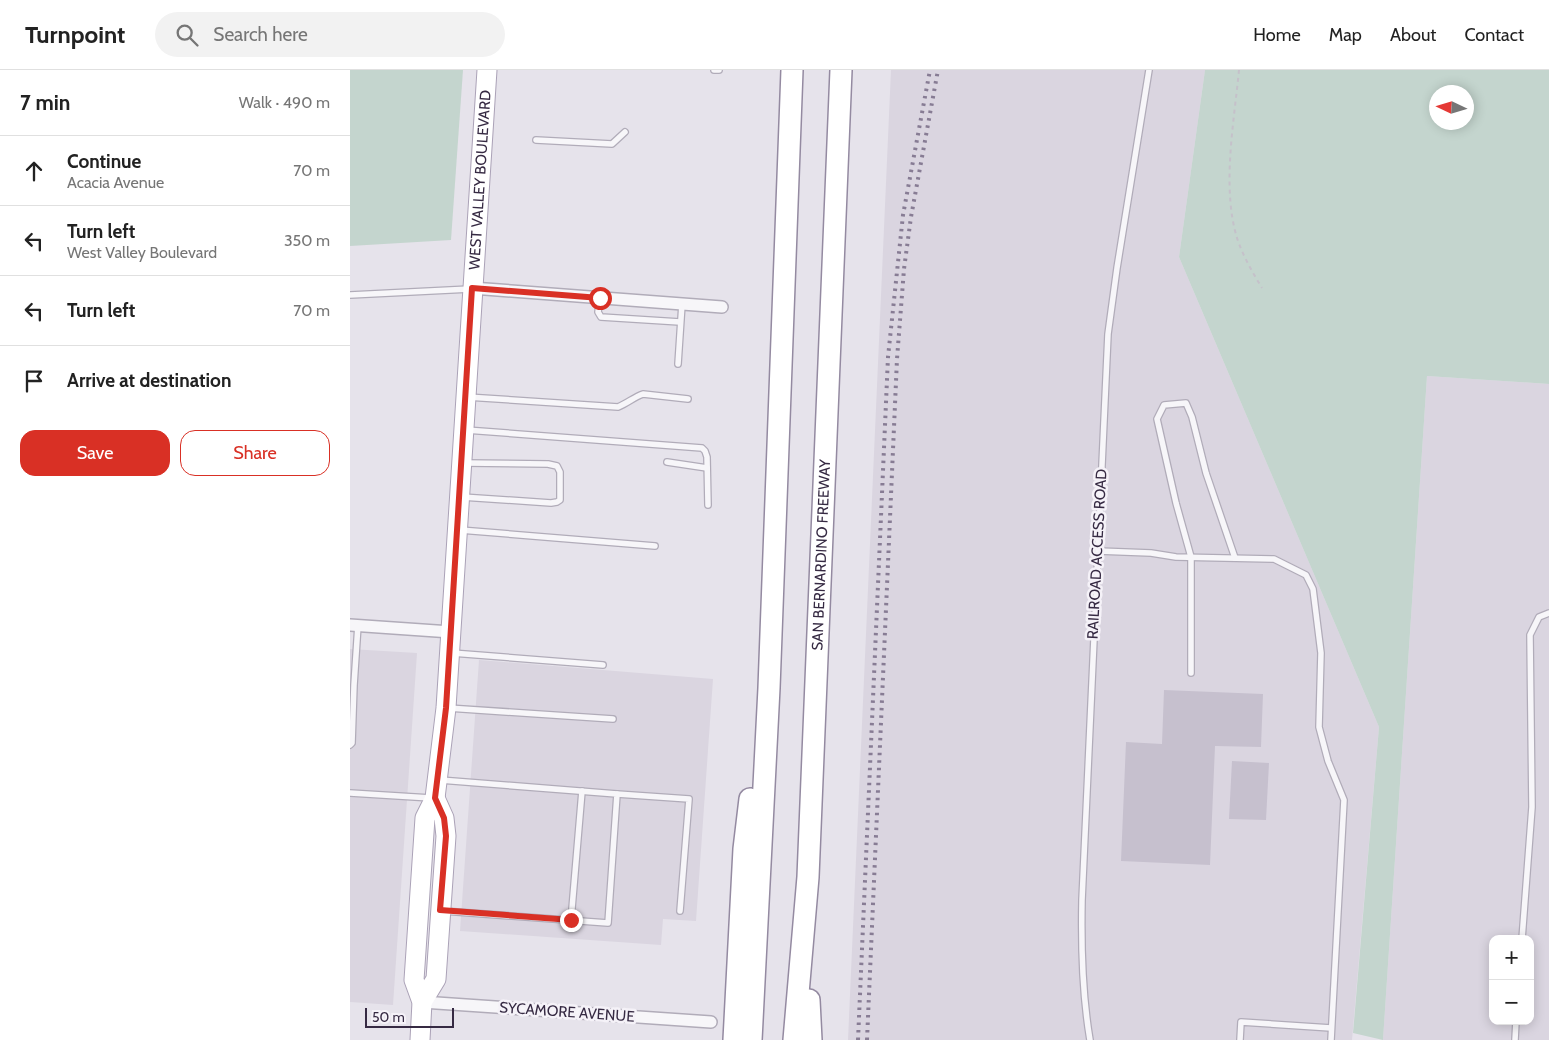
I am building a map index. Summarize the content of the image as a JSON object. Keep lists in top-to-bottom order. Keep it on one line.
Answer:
{"streets":{"highway":["SAN BERNARDINO FREEWAY"],"main road":["WEST VALLEY BOULEVARD"],"street":["SYCAMORE AVENUE"],"lane":["RAILROAD ACCESS ROAD"]},"crossings":[["WEST VALLEY BOULEVARD","SYCAMORE AVENUE"]],"scale_bar":"50 m","north":"left","page":{"header":"Turnpoint","search":"Search here","nav":["Home","Map","About","Contact"],"heading":["7 min","Walk · 490 m"],"list":[["Continue","Acacia Avenue","70 m"],["Turn left","West Valley Boulevard","350 m"],["Turn left","70 m"],"Arrive at destination"],"buttons":["Save","Share"],"map_buttons":["+","−"],"scale":"50 m"}}
